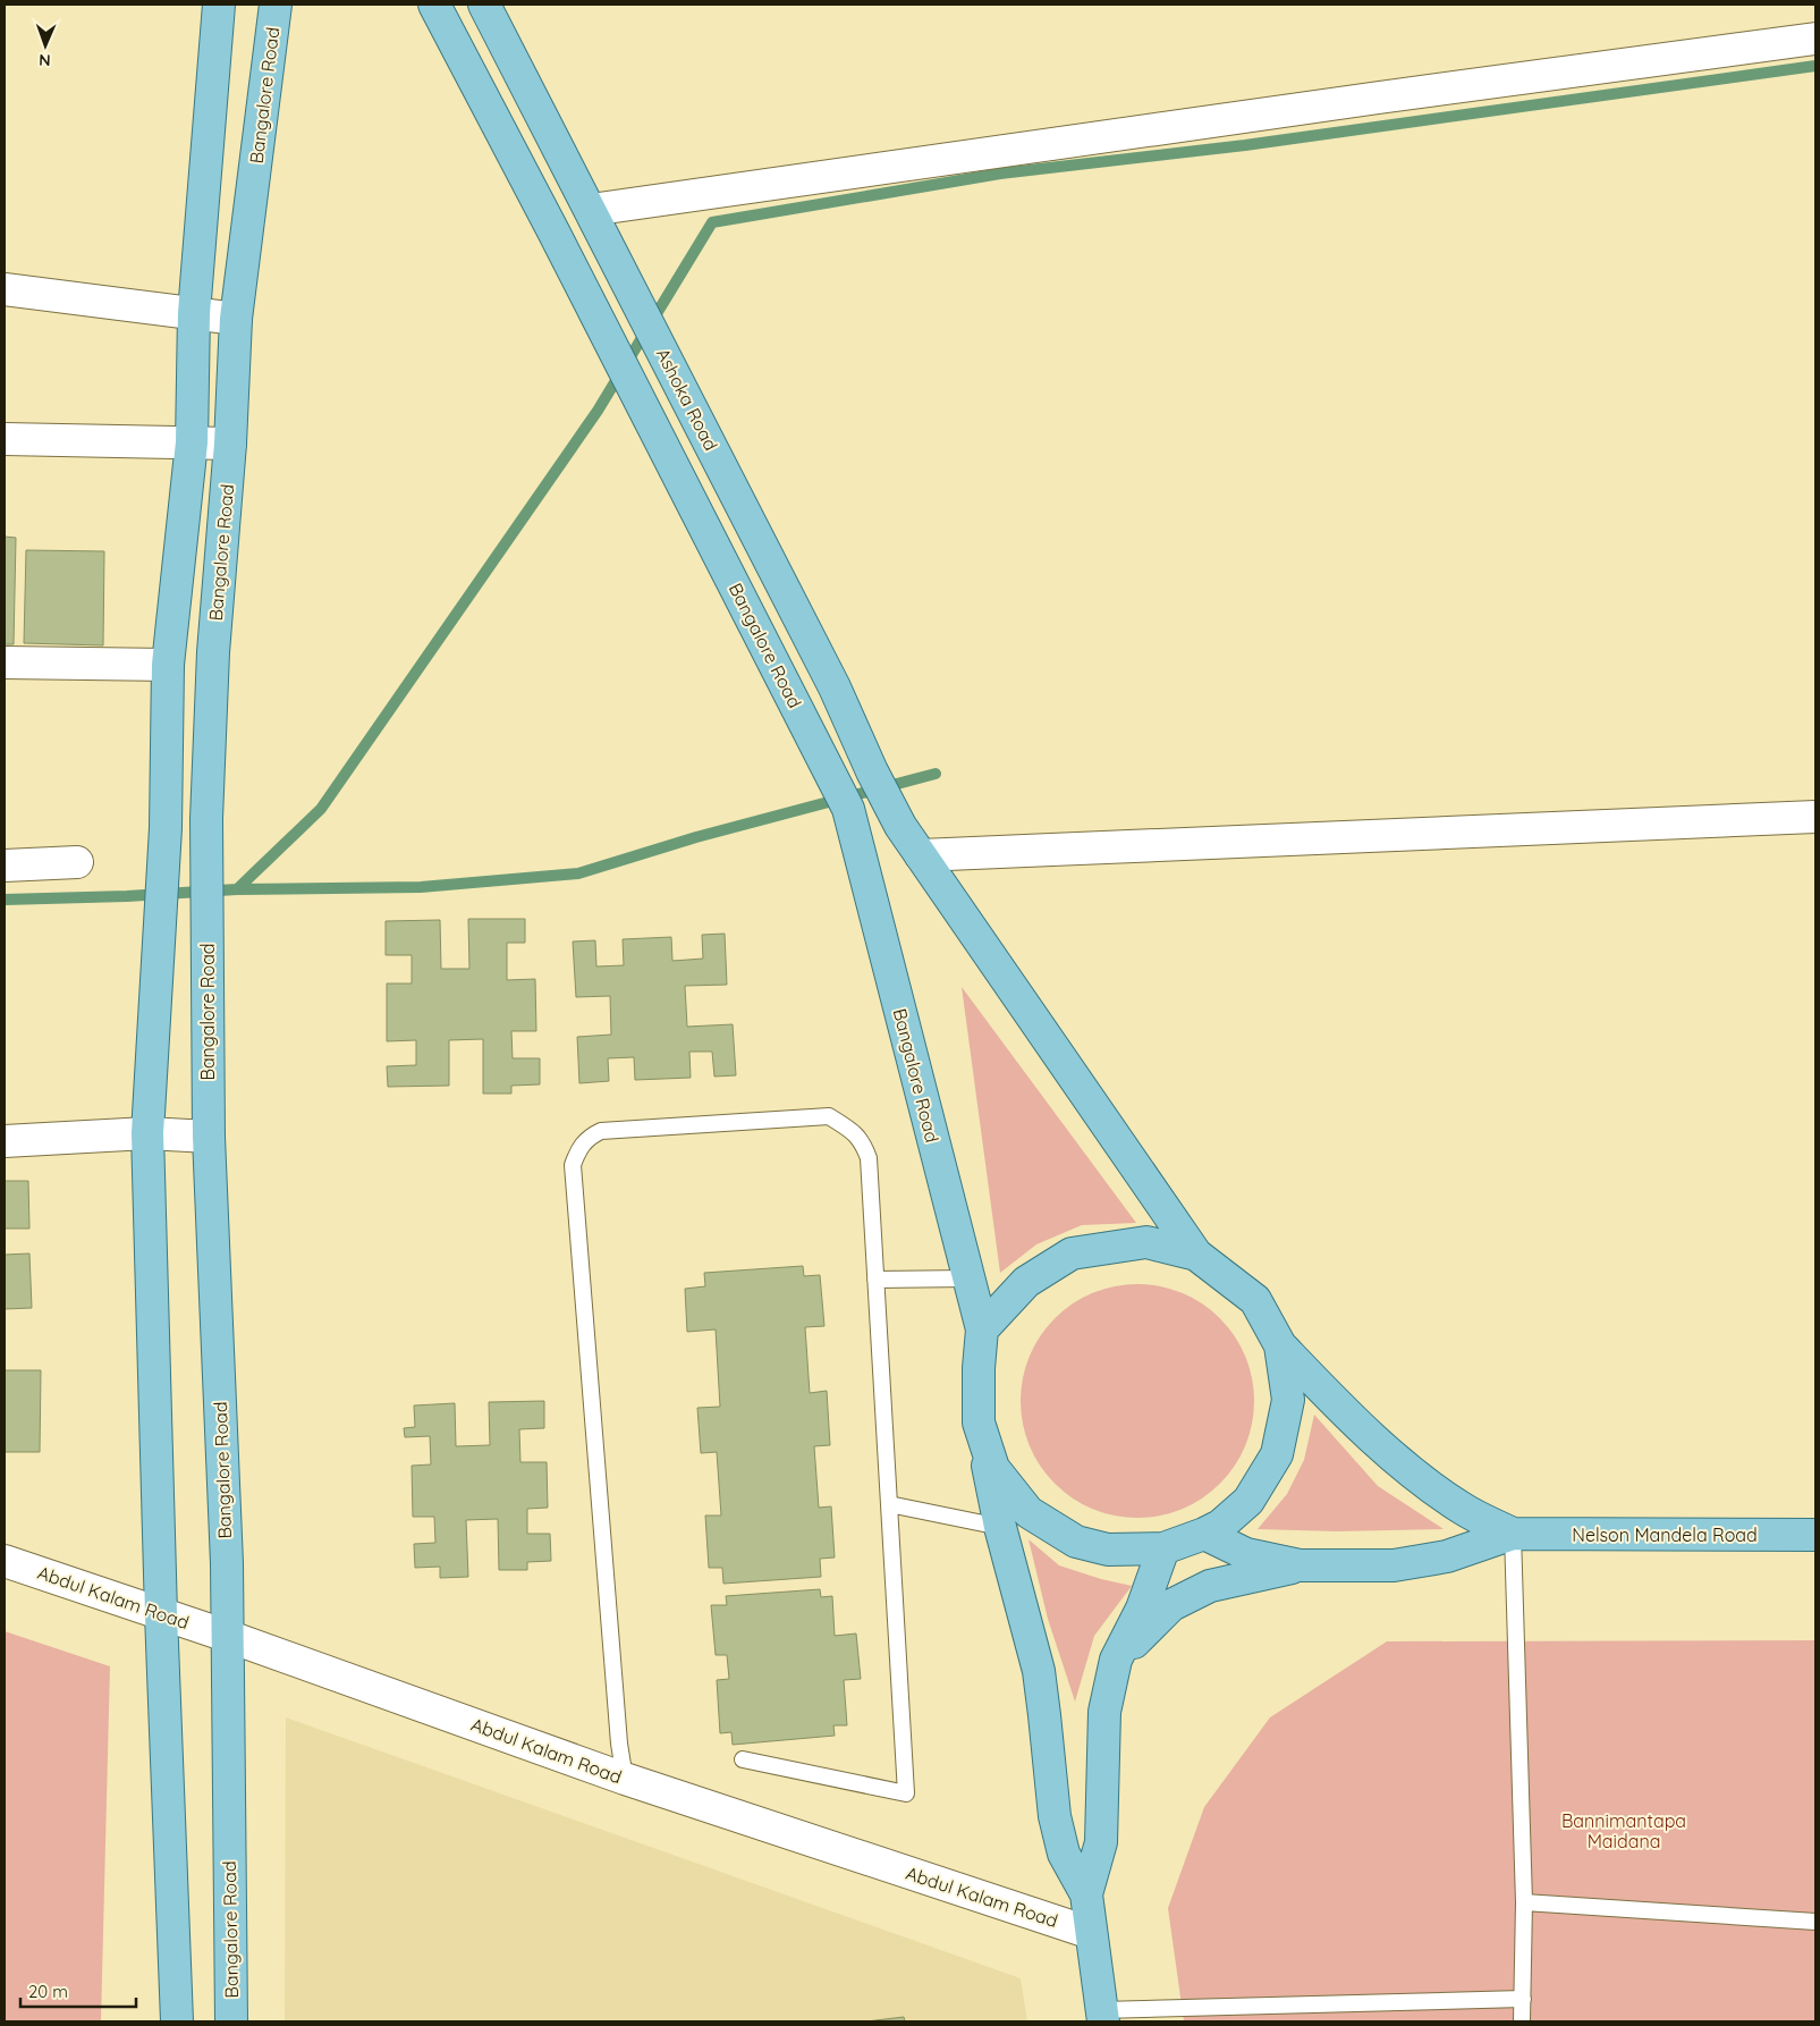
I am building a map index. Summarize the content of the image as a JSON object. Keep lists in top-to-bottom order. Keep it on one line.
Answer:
{"streets":{"main road":["Bangalore Road","Ashoka Road","Nelson Mandela Road"],"street":["Abdul Kalam Road"]},"crossings":[["Bangalore Road","Abdul Kalam Road"]],"parks":["Bannimantapa Maidana"],"scale_bar":"20 m","north":"bottom"}
